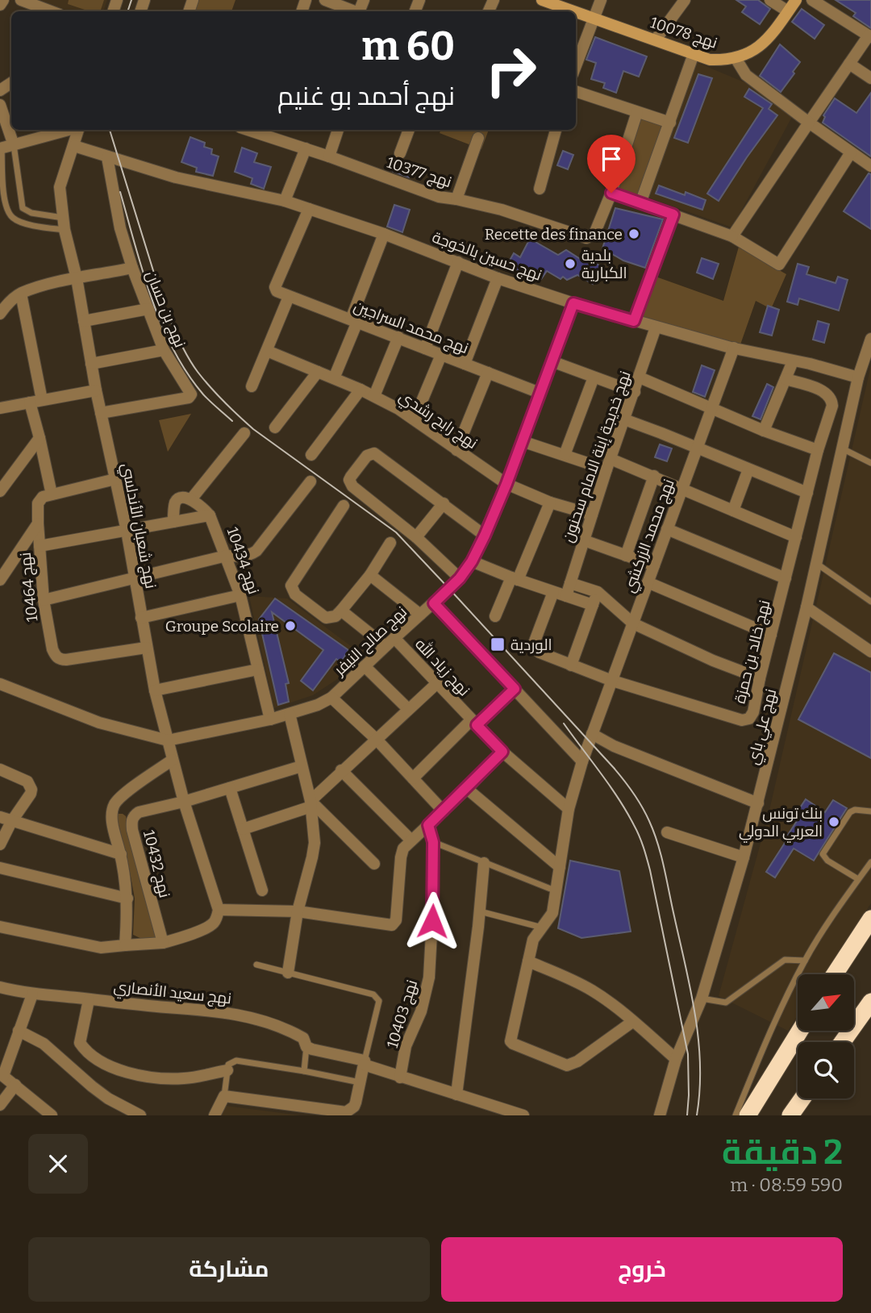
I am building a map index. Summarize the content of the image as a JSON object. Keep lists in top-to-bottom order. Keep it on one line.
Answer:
{"streets":{"street":["نهج 10078","نهج 10377","نهج حسين بالخوجة","نهج بن حسان","نهج محمد السراجين","نهج رابح رشدي","نهج خديجة إبنة الامام سحنون","نهج شعبان الأندلسي","نهج محمد الزركشي","نهج 10434","نهج 10464","نهج صالح النيفر","نهج خالد بن حمزة","نهج زياد الله","نهج علي باي","نهج 10432","نهج سعيد الأنصاري","نهج 10403"]},"crossings":[["نهج حسين بالخوجة","نهج محمد السراجين"],["نهج حسين بالخوجة","نهج خديجة إبنة الامام سحنون"],["نهج حسين بالخوجة","نهج شعبان الأندلسي"],["نهج حسين بالخوجة","نهج محمد الزركشي"],["نهج حسين بالخوجة","نهج صالح النيفر"],["نهج حسين بالخوجة","نهج علي باي"],["نهج بن حسان","نهج شعبان الأندلسي"],["نهج محمد السراجين","نهج صالح النيفر"],["نهج رابح رشدي","نهج خديجة إبنة الامام سحنون"],["نهج رابح رشدي","نهج صالح النيفر"],["نهج شعبان الأندلسي","نهج 10434"],["نهج شعبان الأندلسي","نهج 10464"],["نهج شعبان الأندلسي","نهج صالح النيفر"],["نهج شعبان الأندلسي","نهج 10432"],["نهج محمد الزركشي","نهج خالد بن حمزة"],["نهج محمد الزركشي","نهج زياد الله"],["نهج 10434","نهج 10464"],["نهج 10434","نهج صالح النيفر"],["نهج صالح النيفر","نهج زياد الله"],["نهج سعيد الأنصاري","نهج 10403"]],"places":{"other":["Recette des finance","بلدية الكبارية","Groupe Scolaire","بنك تونس العربي الدولي"],"transit":["الوردية"]},"north":"top right","page":{"turn":["60 m","نهج أحمد بو غنيم"],"heading":["2 دقيقة","590 m · 08:59"],"buttons":["خروج","مشاركة"]}}
